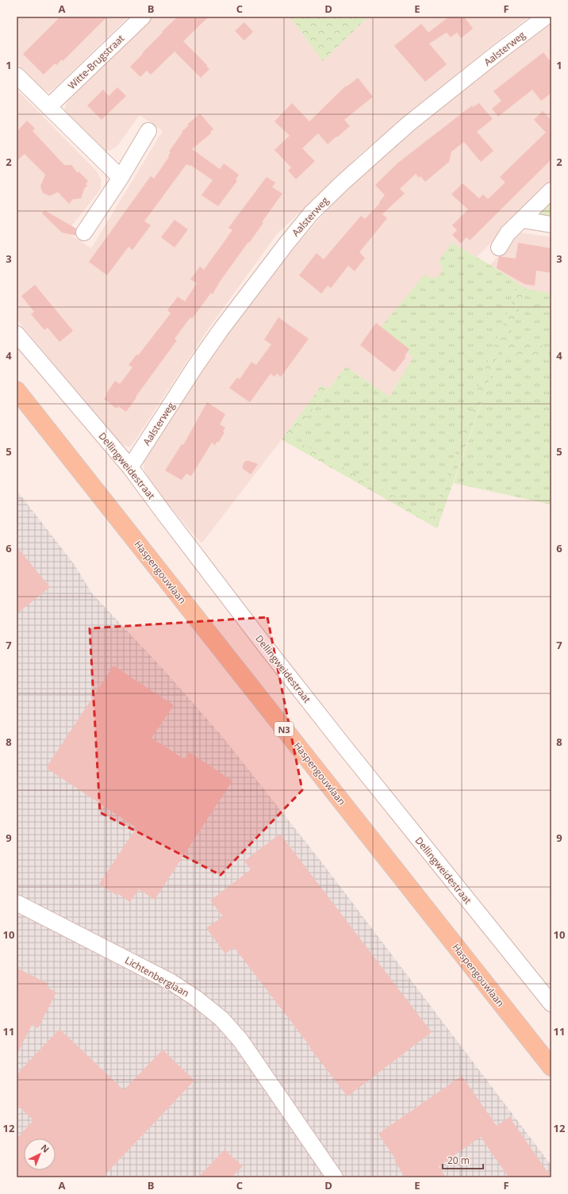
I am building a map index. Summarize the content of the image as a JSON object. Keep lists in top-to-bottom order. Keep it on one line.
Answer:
{"streets":{"main road":["Haspengouwlaan","N3"],"street":["Aalsterweg","Witte-Brugstraat","Dellingweidestraat","Lichtenberglaan"]},"crossings":[["Aalsterweg","Dellingweidestraat"]],"scale_bar":"20 m","north":"top right","grid":{"columns":["A","B","C","D","E","F"],"rows":["1","2","3","4","5","6","7","8","9","10","11","12"]}}
